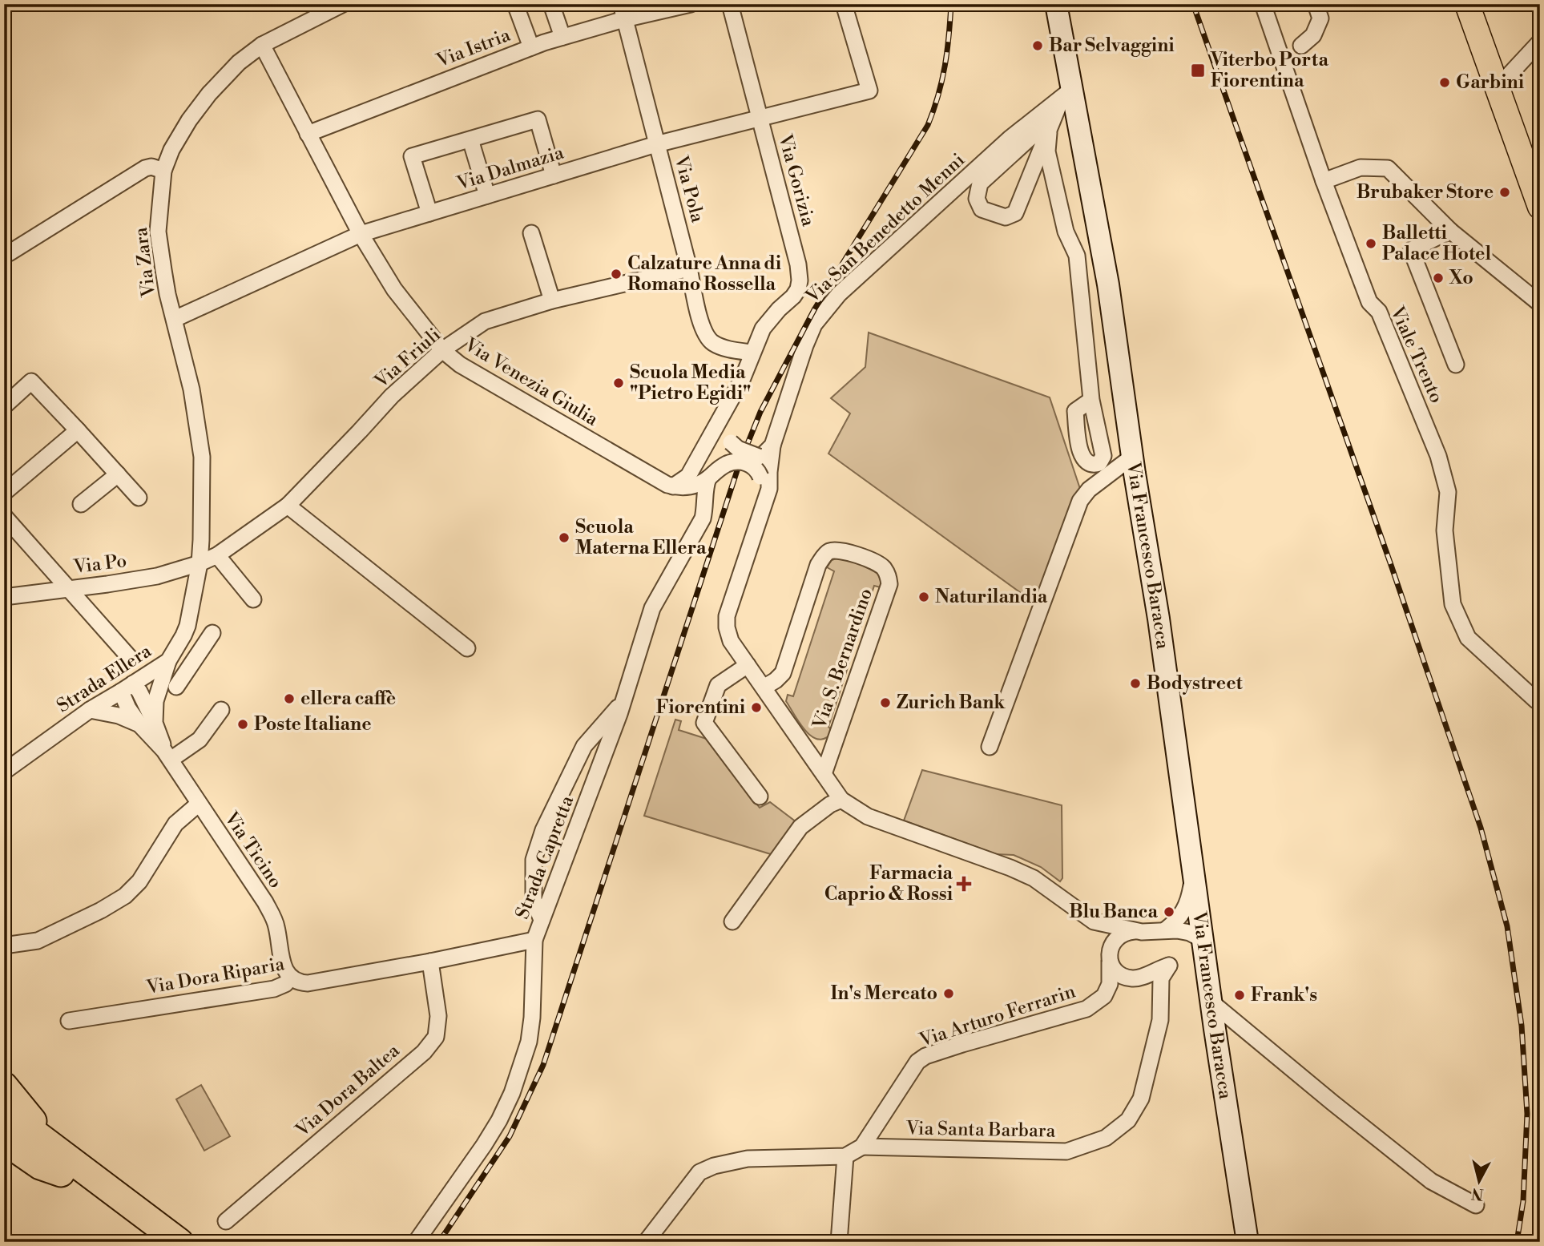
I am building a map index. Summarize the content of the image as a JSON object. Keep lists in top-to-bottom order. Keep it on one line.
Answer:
{"streets":{"main road":["Via Francesco Baracca"],"street":["Via Istria","Via Dalmazia","Via Gorizia","Via Pola","Via San Benedetto Menni","Via Zara","Viale Trento","Via Friuli","Via Venezia Giulia","Via Po","Via S. Bernardino","Strada Ellera","Via Ticino","Strada Capretta","Via Dora Riparia","Via Arturo Ferrarin","Via Dora Baltea","Via Santa Barbara"]},"crossings":[["Via Istria","Via Pola"],["Via Istria","Via Venezia Giulia"],["Via Dalmazia","Via Gorizia"],["Via Dalmazia","Via Pola"],["Via Dalmazia","Via Zara"],["Via Dalmazia","Via Venezia Giulia"],["Via Gorizia","Via Pola"],["Via Gorizia","Via Venezia Giulia"],["Via Pola","Via Friuli"],["Via San Benedetto Menni","Via Francesco Baracca"],["Via Zara","Via Friuli"],["Via Zara","Via Venezia Giulia"],["Via Zara","Via Po"],["Via Zara","Strada Ellera"],["Via Friuli","Via Venezia Giulia"],["Via Friuli","Via Po"],["Via Friuli","Strada Ellera"],["Via Po","Strada Ellera"],["Strada Ellera","Via Ticino"],["Via Ticino","Via Dora Riparia"],["Strada Capretta","Via Dora Riparia"],["Via Dora Riparia","Via Dora Baltea"],["Via Arturo Ferrarin","Via Santa Barbara"]],"places":{"other":["Bar Selvaggini","Garbini","Brubaker Store","Balletti Palace Hotel","Calzature Anna di Romano Rossella","Xo","Scuola Media \"Pietro Egidi\"","Scuola Materna Ellera","Naturilandia","Bodystreet","ellera caffè","Zurich Bank","Fiorentini","Poste Italiane","Blu Banca","In's Mercato","Frank's"],"transit":["Viterbo Porta Fiorentina"],"health":["Farmacia Caprio & Rossi"]},"north":"bottom"}
